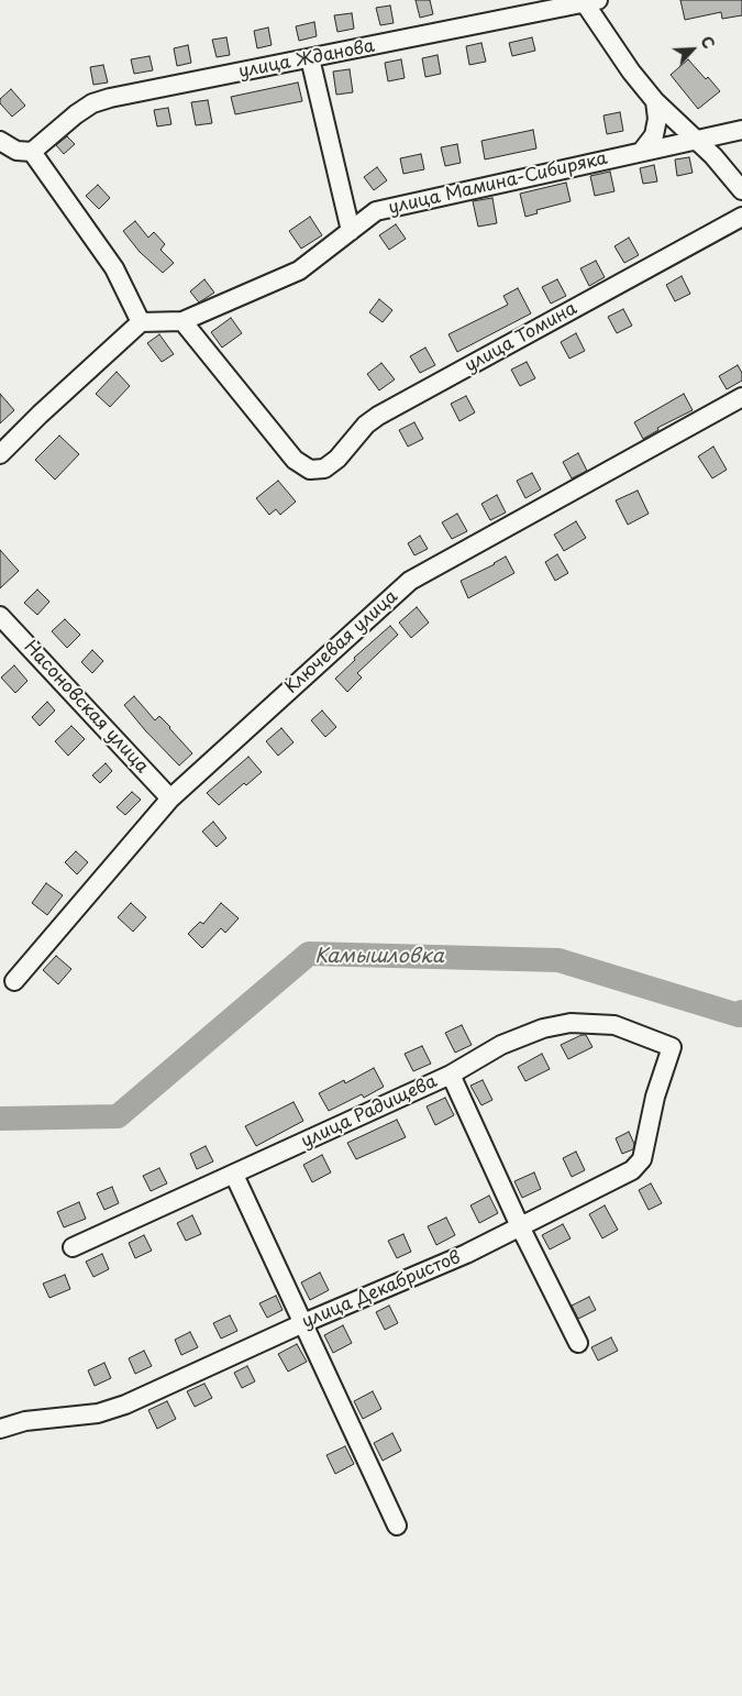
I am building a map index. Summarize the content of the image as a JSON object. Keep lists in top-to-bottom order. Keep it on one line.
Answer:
{"streets":{"street":["улица Жданова","улица Мамина-Сибиряка","улица Томина","Ключевая улица","Насоновская улица","улица Радищева","улица Декабристов"]},"crossings":[["улица Мамина-Сибиряка","улица Томина"],["Ключевая улица","Насоновская улица"],["улица Радищева","улица Декабристов"]],"water":["Камышловка"],"north":"top right"}
